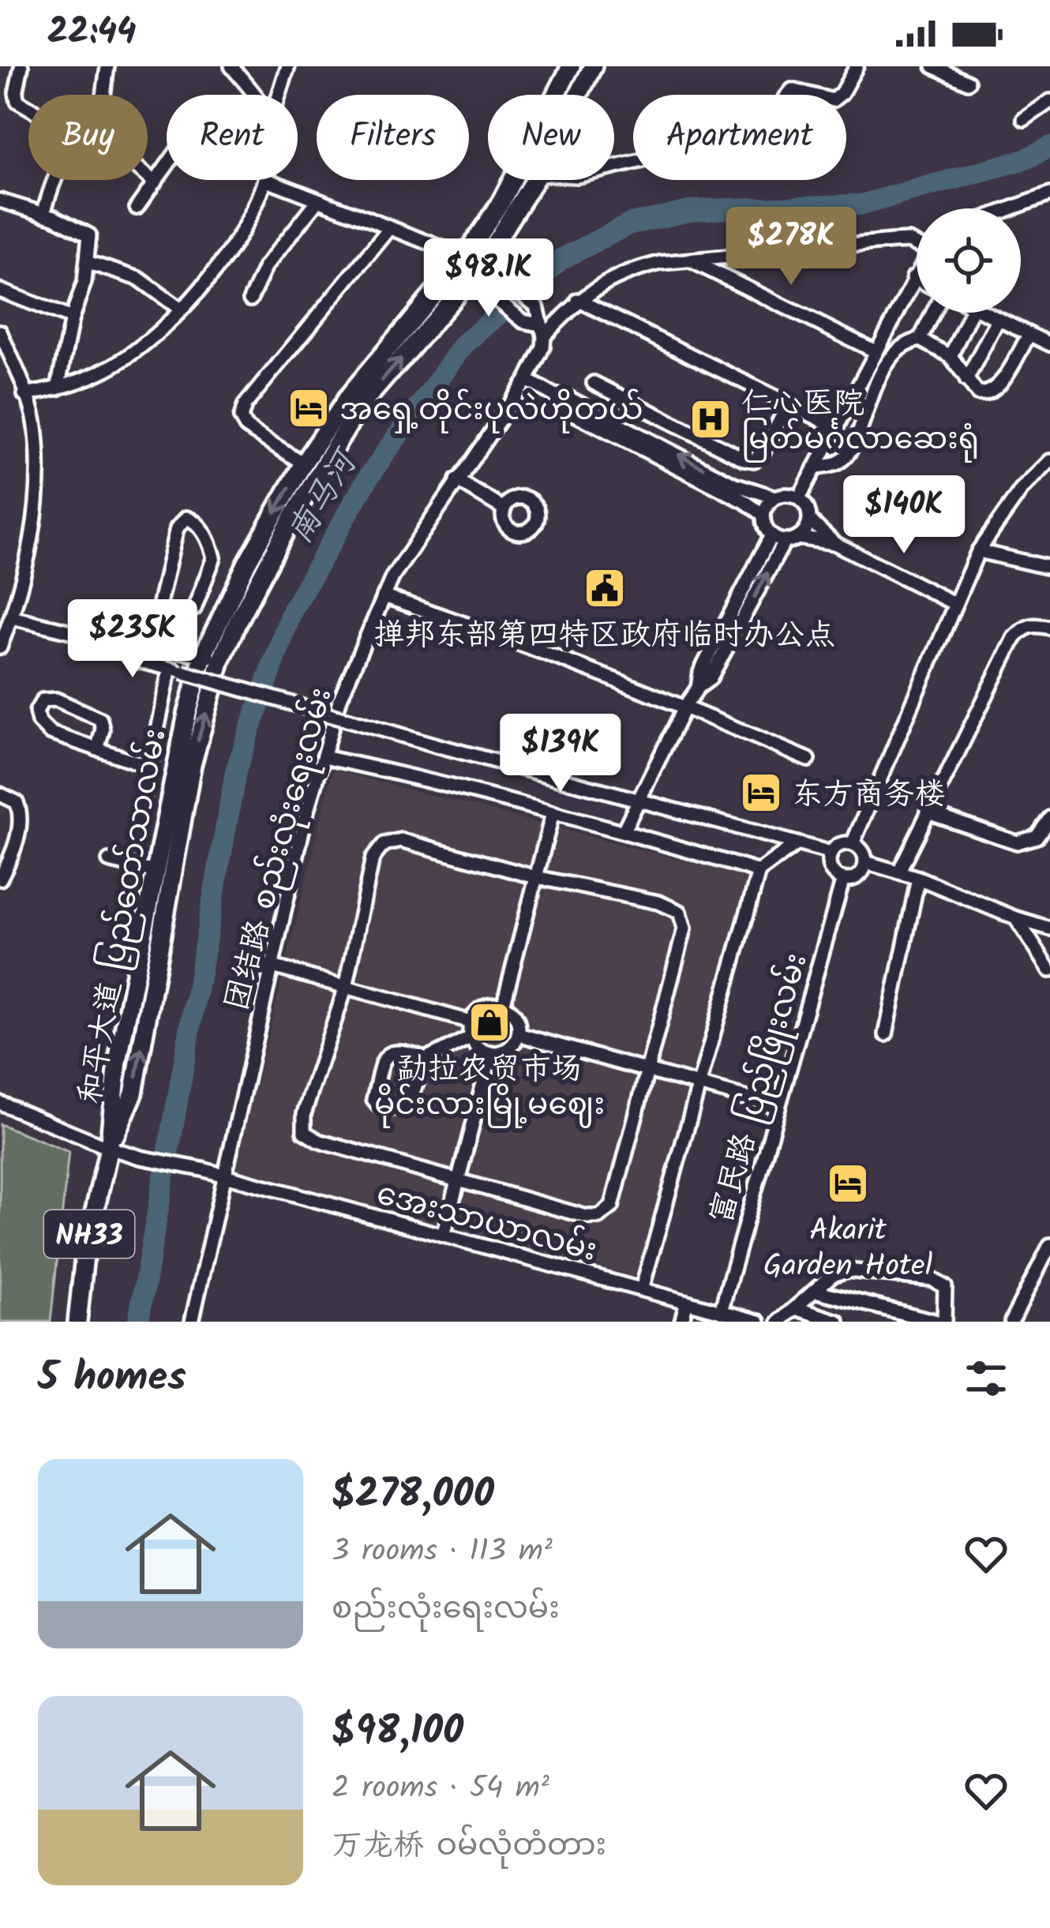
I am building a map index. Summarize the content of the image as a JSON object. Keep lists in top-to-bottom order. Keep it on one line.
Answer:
{"streets":{"highway":["和平大道 ပြည်တော်သာလမ်း","NH33"],"street":["团结路 စည်းလုံးရေးလမ်း","富民路 ပြည်ဖြိုးလမ်း","အေးသာယာလမ်း"]},"crossings":[["团结路 စည်းလုံးရေးလမ်း","အေးသာယာလမ်း"],["和平大道 ပြည်တော်သာလမ်း","အေးသာယာလမ်း"],["富民路 ပြည်ဖြိုးလမ်း","အေးသာယာလမ်း"]],"water":["南马河"],"places":{"hotel":["အရှေ့တိုင်းပုလဲဟိုတယ်","东方商务楼","Akarit Garden Hotel"],"hospital":["仁心医院 မြတ်မင်္ဂလာဆေးရုံ"],"public building":["掸邦东部第四特区政府临时办公点"],"shop":["勐拉农贸市场 မိုင်းလားမြို့မဈေး"]},"page":{"status":"22:44","chip":["Buy","Rent","Filters","New","Apartment"],"price":["$278K","$98.1K","$140K","$235K","$139K"],"heading":"5 homes","list":[{"name":"$278,000","note":"3 rooms · 113 m² · စည်းလုံးရေးလမ်း"},{"name":"$98,100","note":"2 rooms · 54 m² · 万龙桥 ဝမ်လုံတံတား"}]}}
